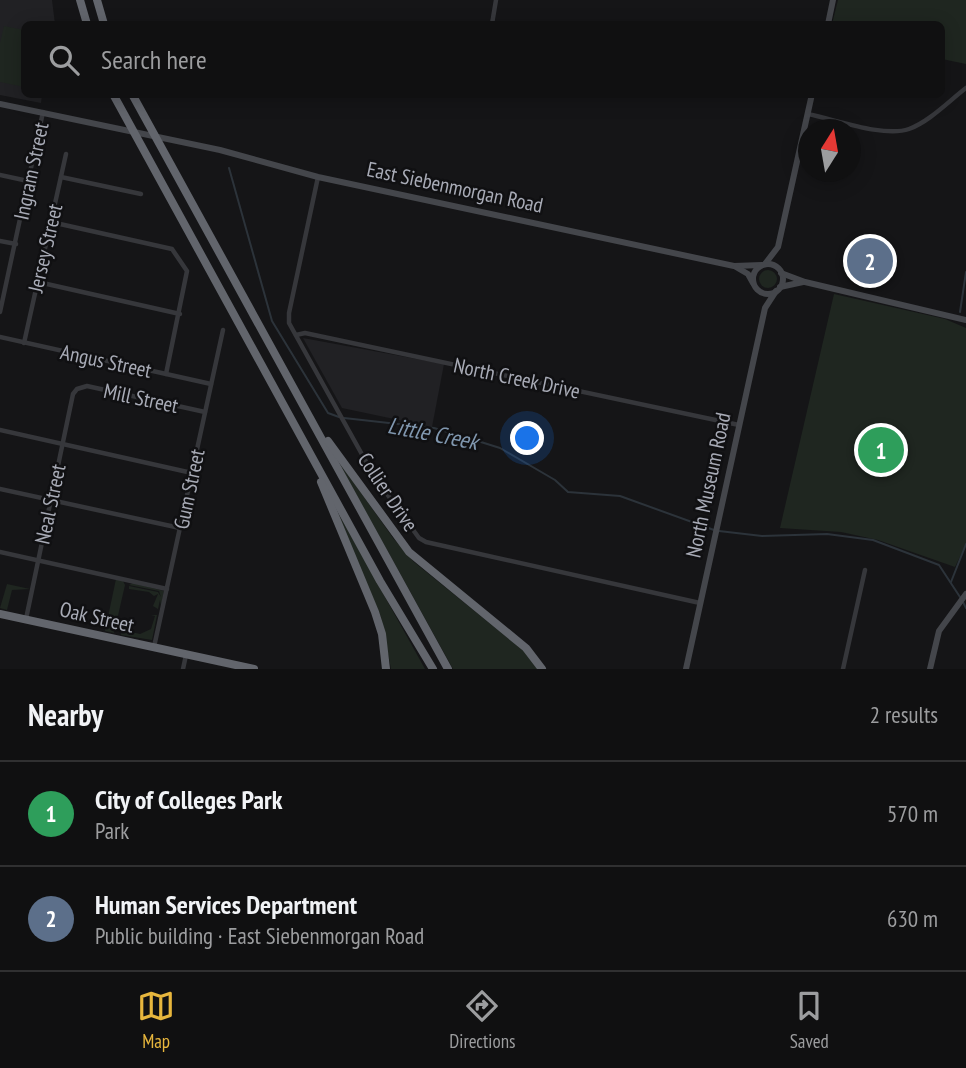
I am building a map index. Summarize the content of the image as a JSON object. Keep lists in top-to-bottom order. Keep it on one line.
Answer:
{"streets":{"highway":["Oak Street"],"street":["Ingram Street","East Siebenmorgan Road","Jersey Street","Angus Street","North Creek Drive","Mill Street","North Museum Road","Gum Street","Collier Drive","Neal Street"]},"crossings":[["Ingram Street","East Siebenmorgan Road"],["East Siebenmorgan Road","North Museum Road"],["East Siebenmorgan Road","Collier Drive"],["Jersey Street","Angus Street"],["Angus Street","Gum Street"],["North Creek Drive","North Museum Road"],["North Creek Drive","Collier Drive"],["Mill Street","Gum Street"],["Mill Street","Neal Street"],["North Museum Road","Collier Drive"],["Gum Street","Oak Street"],["Neal Street","Oak Street"]],"water":["Little Creek"],"north":"top","page":{"search":"Search here","pins":["2","1"],"heading":["Nearby","2 results"],"list":[{"mark":"1","name":"City of Colleges Park","note":"Park","value":"570 m"},{"mark":"2","name":"Human Services Department","note":"Public building · East Siebenmorgan Road","value":"630 m"}],"nav":["Map","Directions","Saved"]}}
